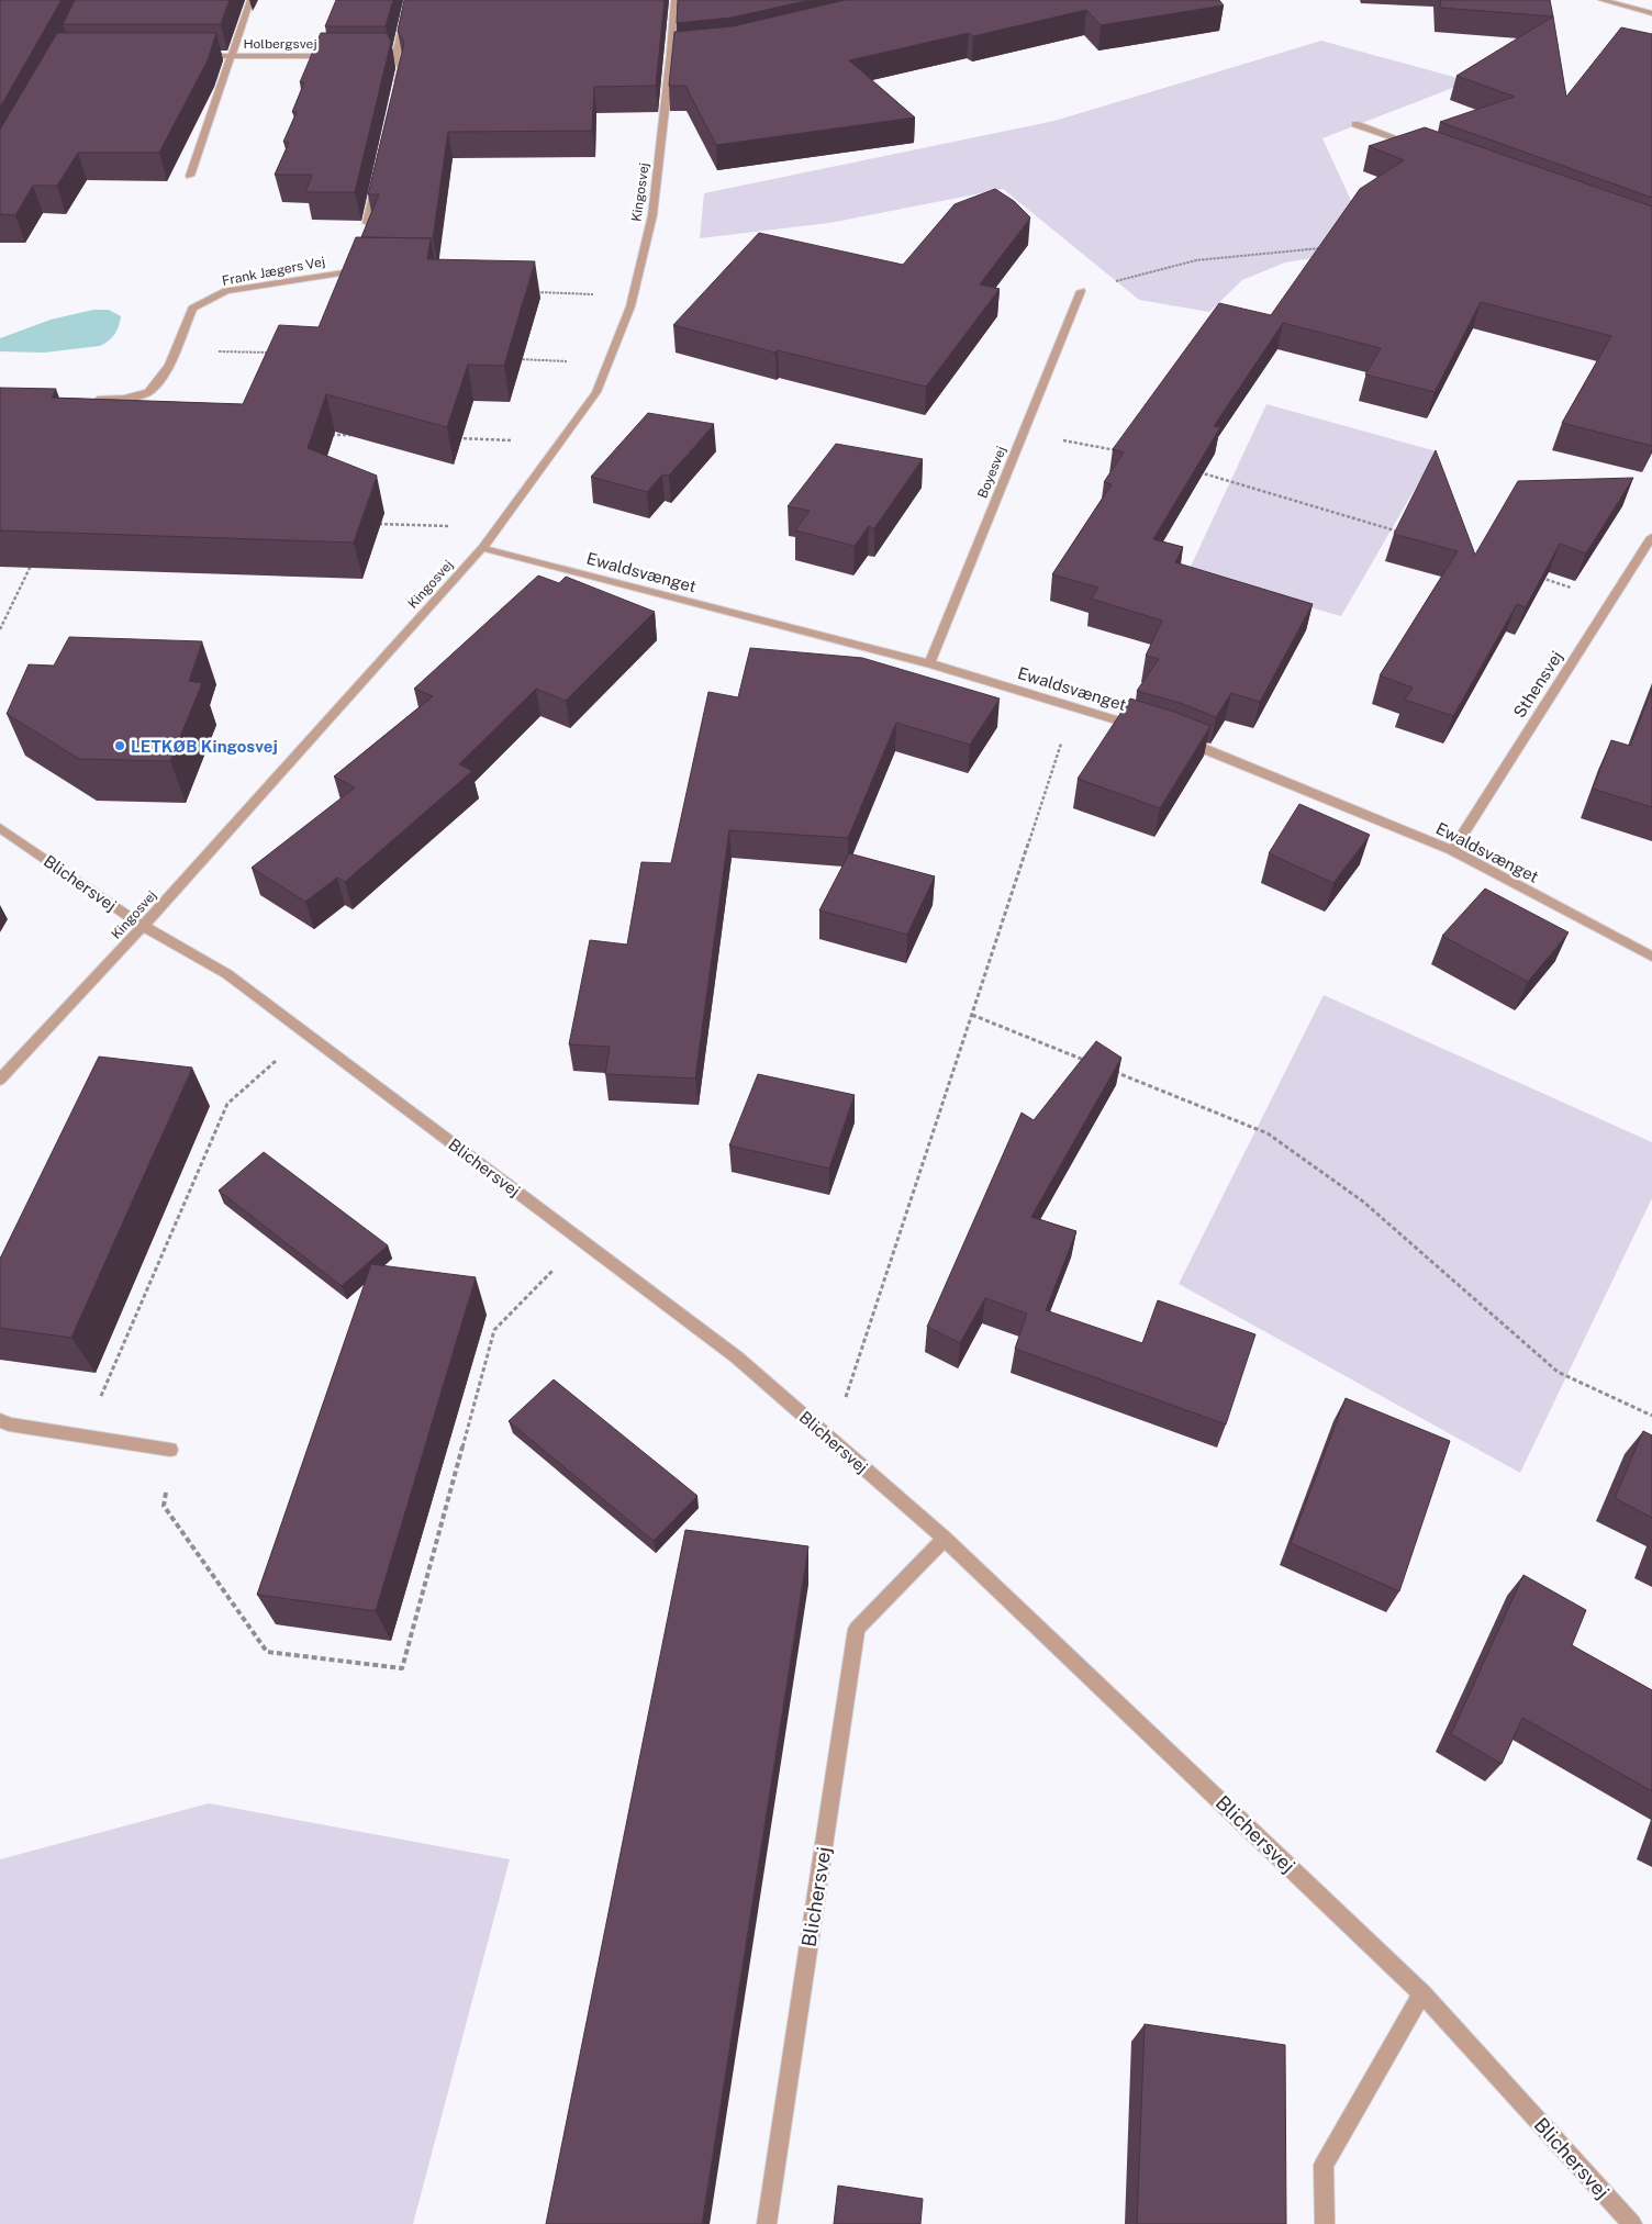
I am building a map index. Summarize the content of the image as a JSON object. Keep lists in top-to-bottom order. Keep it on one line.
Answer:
{"streets":{"street":["Holbergsvej","Kingosvej","Frank Jægers Vej","Boyesvej","Ewaldsvænget","Sthensvej","Blichersvej"]},"crossings":[["Kingosvej","Ewaldsvænget"],["Kingosvej","Blichersvej"],["Boyesvej","Ewaldsvænget"],["Ewaldsvænget","Sthensvej"]],"places":["LETKØB Kingosvej"]}
